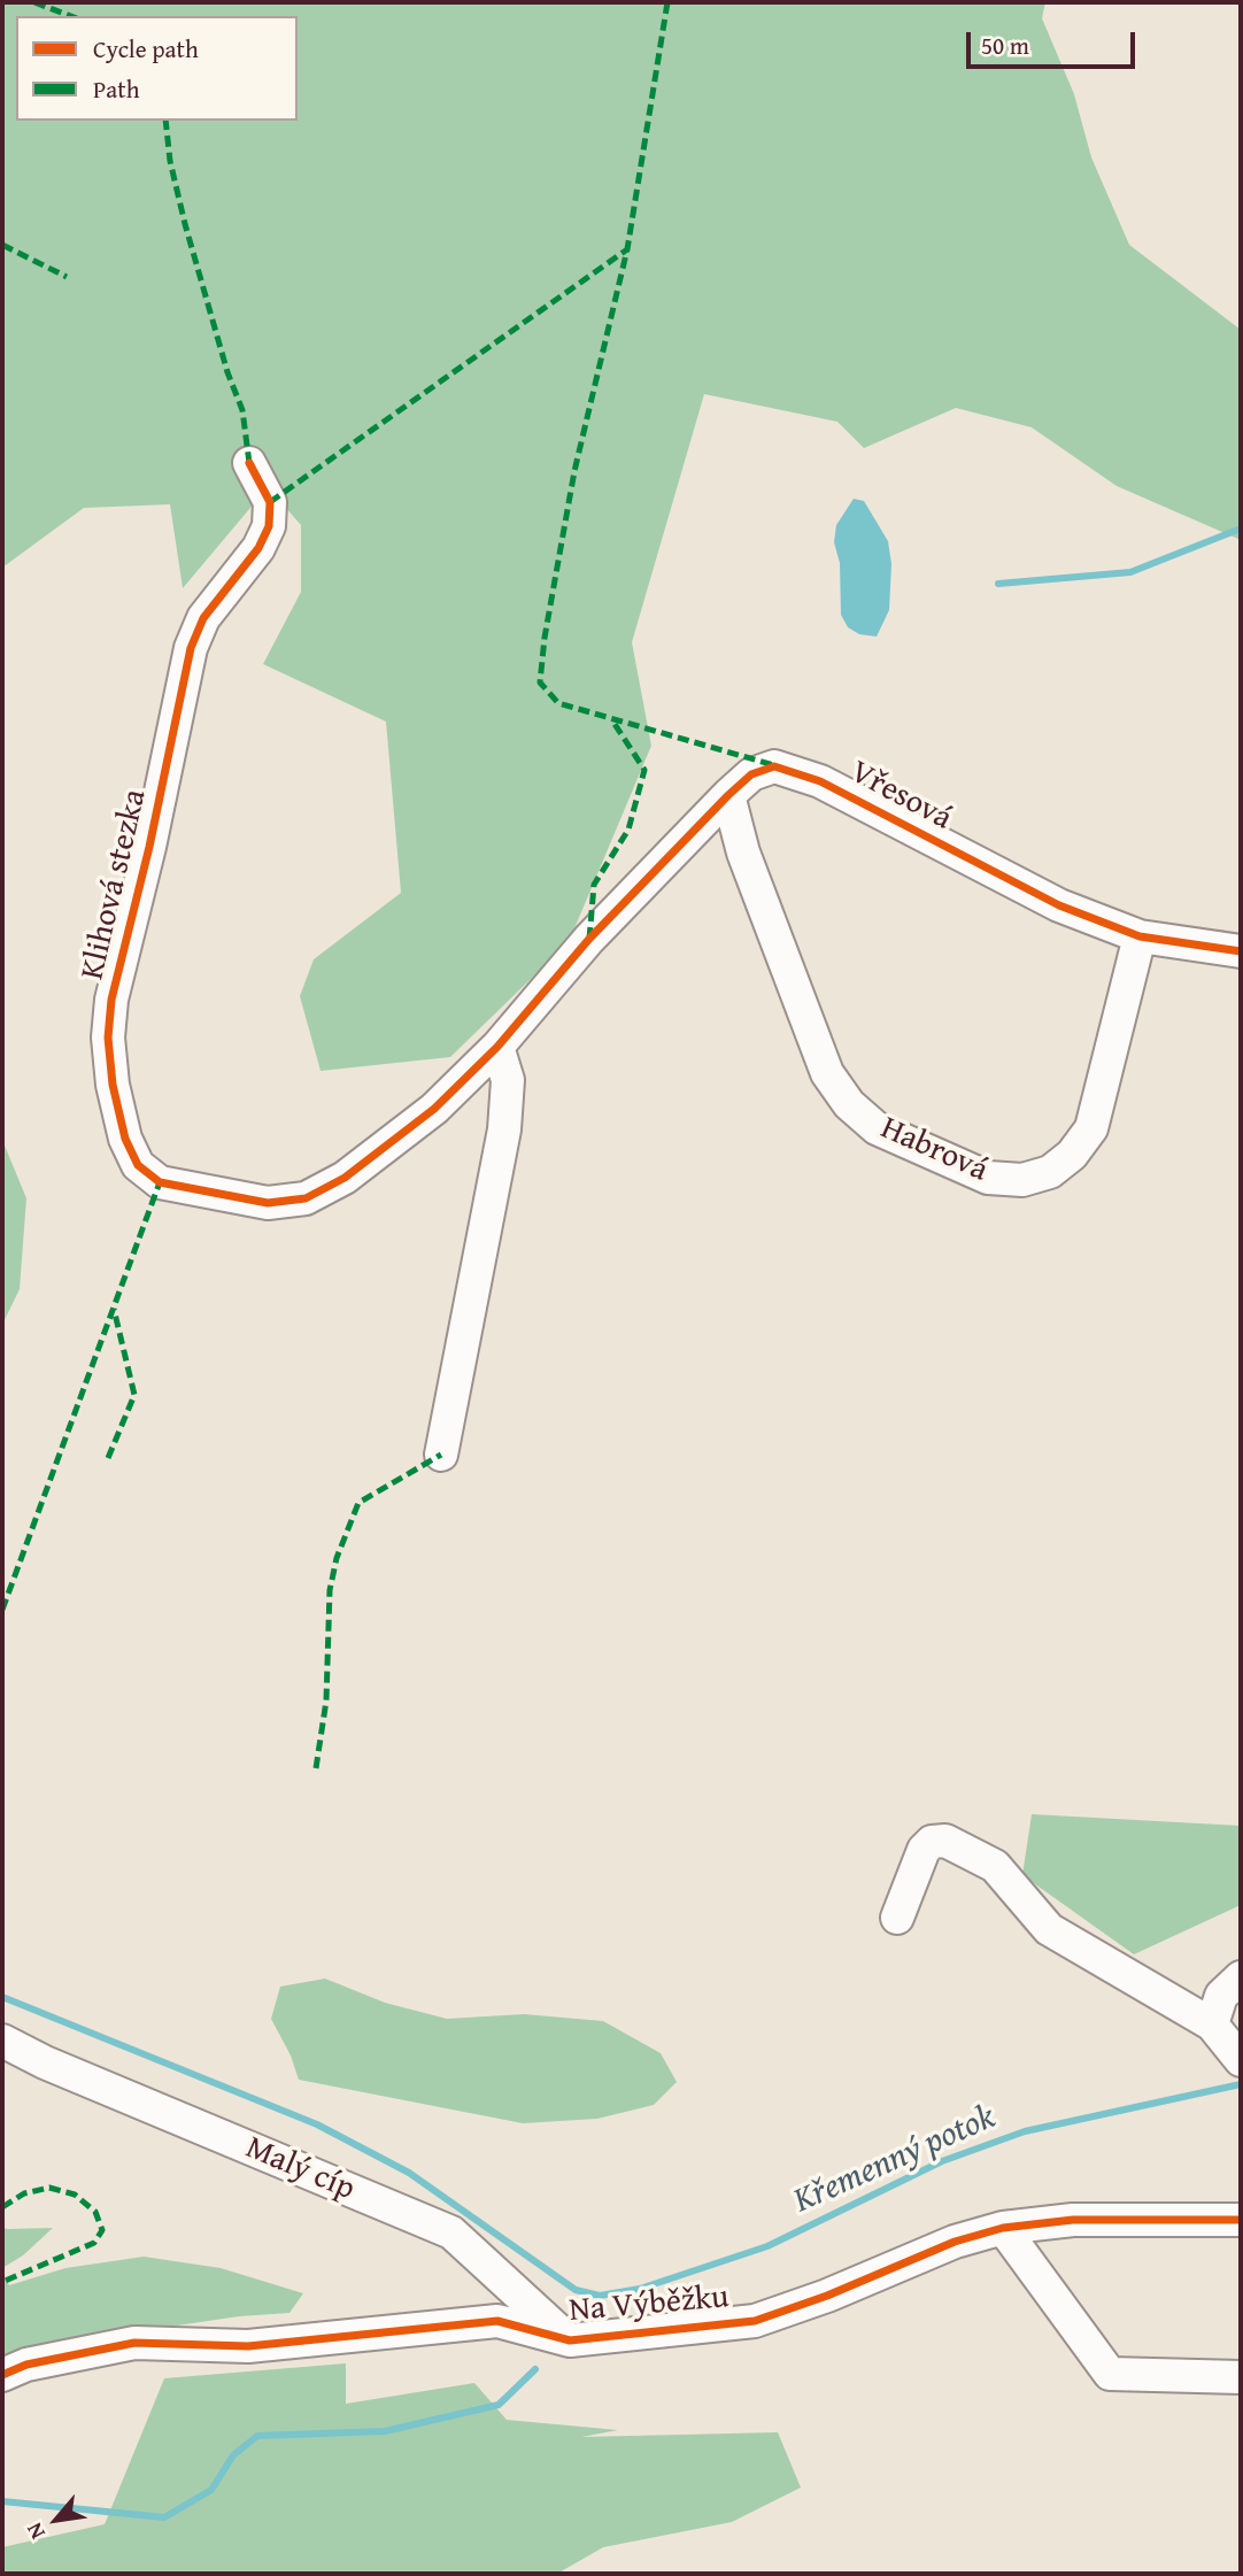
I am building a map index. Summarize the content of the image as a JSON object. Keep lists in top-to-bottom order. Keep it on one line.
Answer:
{"streets":{"street":["Vřesová","Klihová stezka","Habrová","Malý cíp","Na Výběžku"]},"crossings":[["Vřesová","Klihová stezka"],["Vřesová","Habrová"],["Malý cíp","Na Výběžku"]],"water":["Křemenný potok"],"legend":["Cycle path","Path"],"scale_bar":"50 m","north":"bottom left"}
